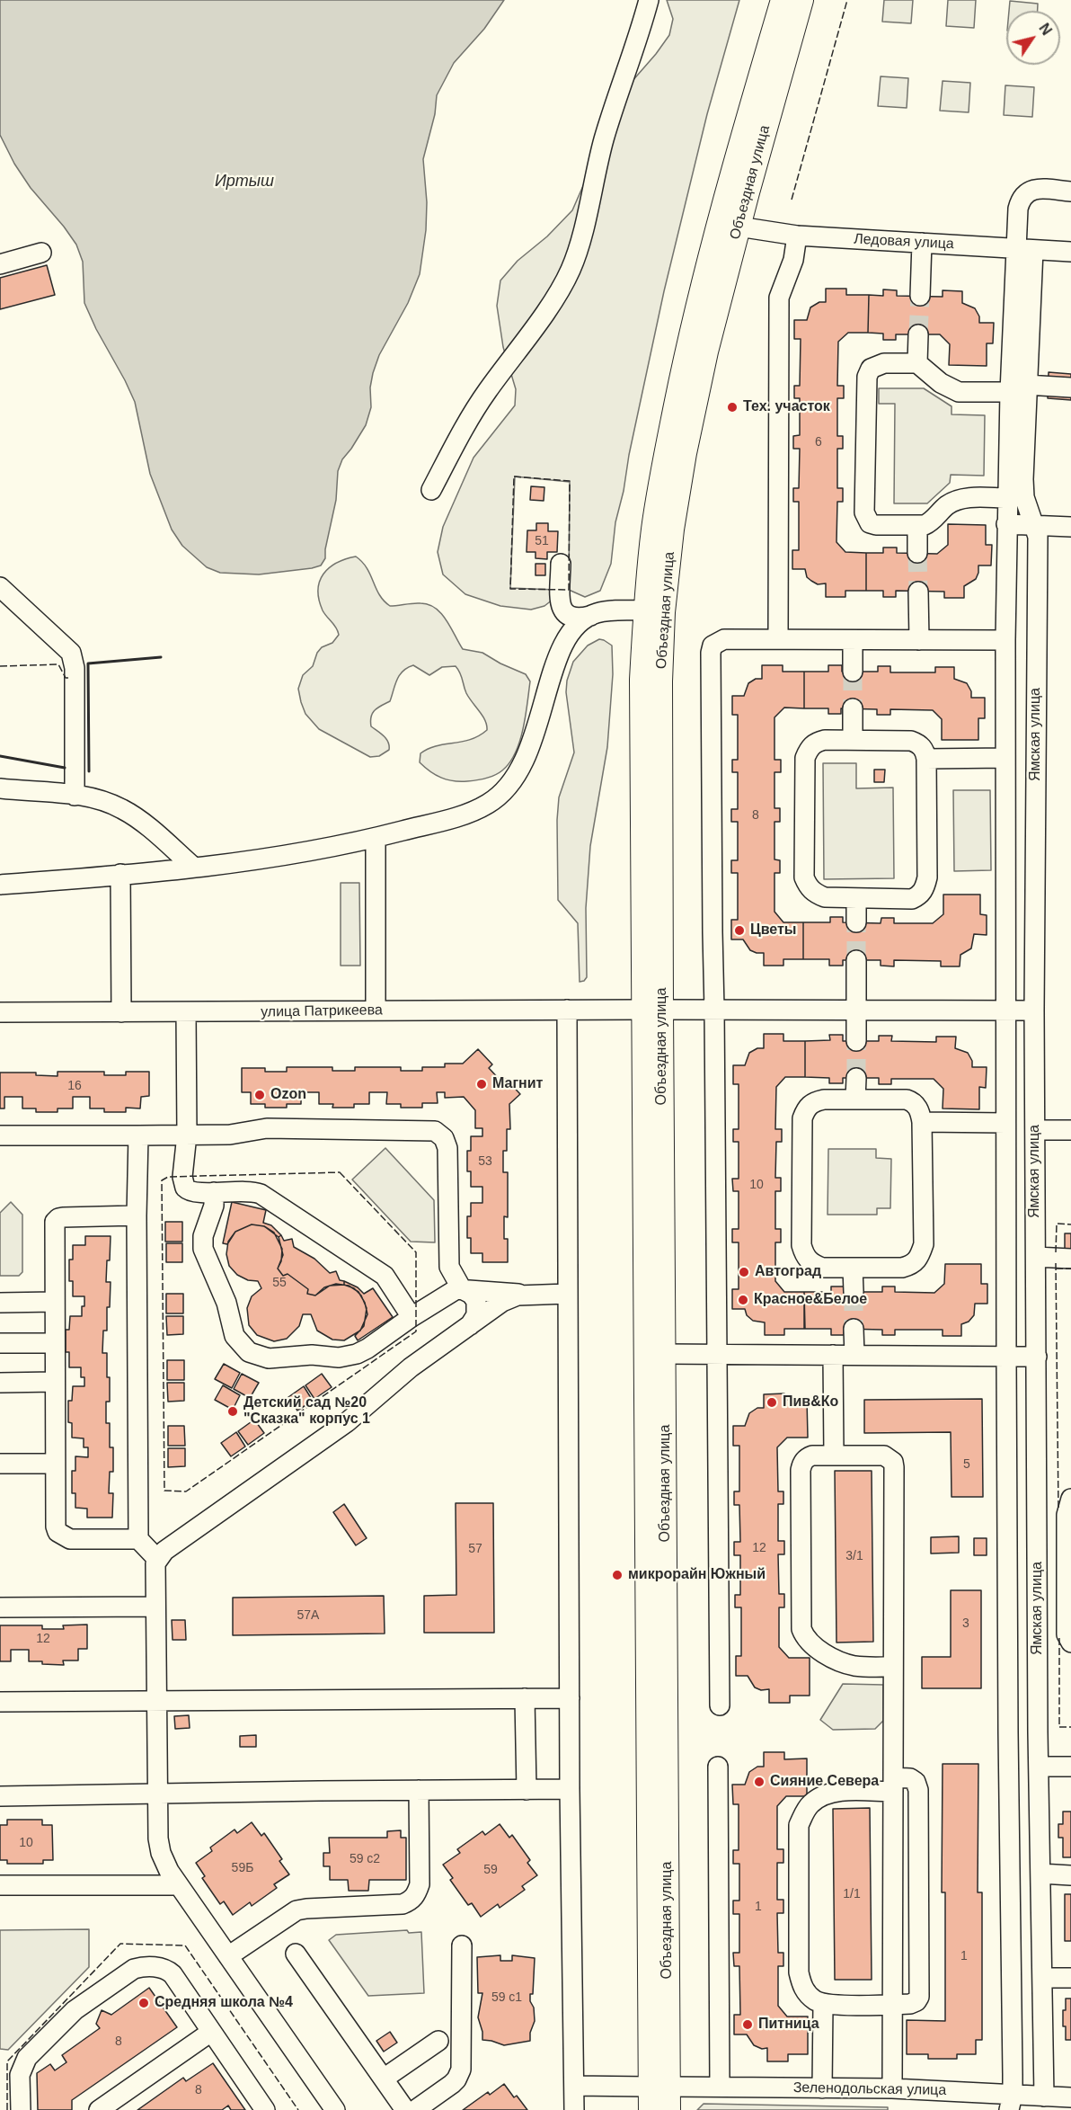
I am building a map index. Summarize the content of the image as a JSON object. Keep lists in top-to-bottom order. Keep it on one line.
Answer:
{"streets":{"main road":["Объездная улица"],"street":["Ледовая улица","Ямская улица","улица Патрикеева","Зеленодольская улица"]},"crossings":[["Объездная улица","Ледовая улица"],["Объездная улица","улица Патрикеева"],["Объездная улица","Зеленодольская улица"],["Ледовая улица","Ямская улица"],["Ямская улица","улица Патрикеева"],["Ямская улица","Зеленодольская улица"]],"water":["Иртыш"],"places":["Тех. участок","Цветы","Магнит","Ozon","Автоград","Красное&Белое","Пив&Ко","Детский сад №20 \"Сказка\" корпус 1","микрорайн Южный","Сияние Севера","Средняя школа №4","Питница"],"house_numbers":["6","51","8","16","53","10","55","5","12","57","3/1","57А","3","12","10","59 с2","59Б","59","1/1","1","1","59 с1","8","8"],"north":"top right"}
